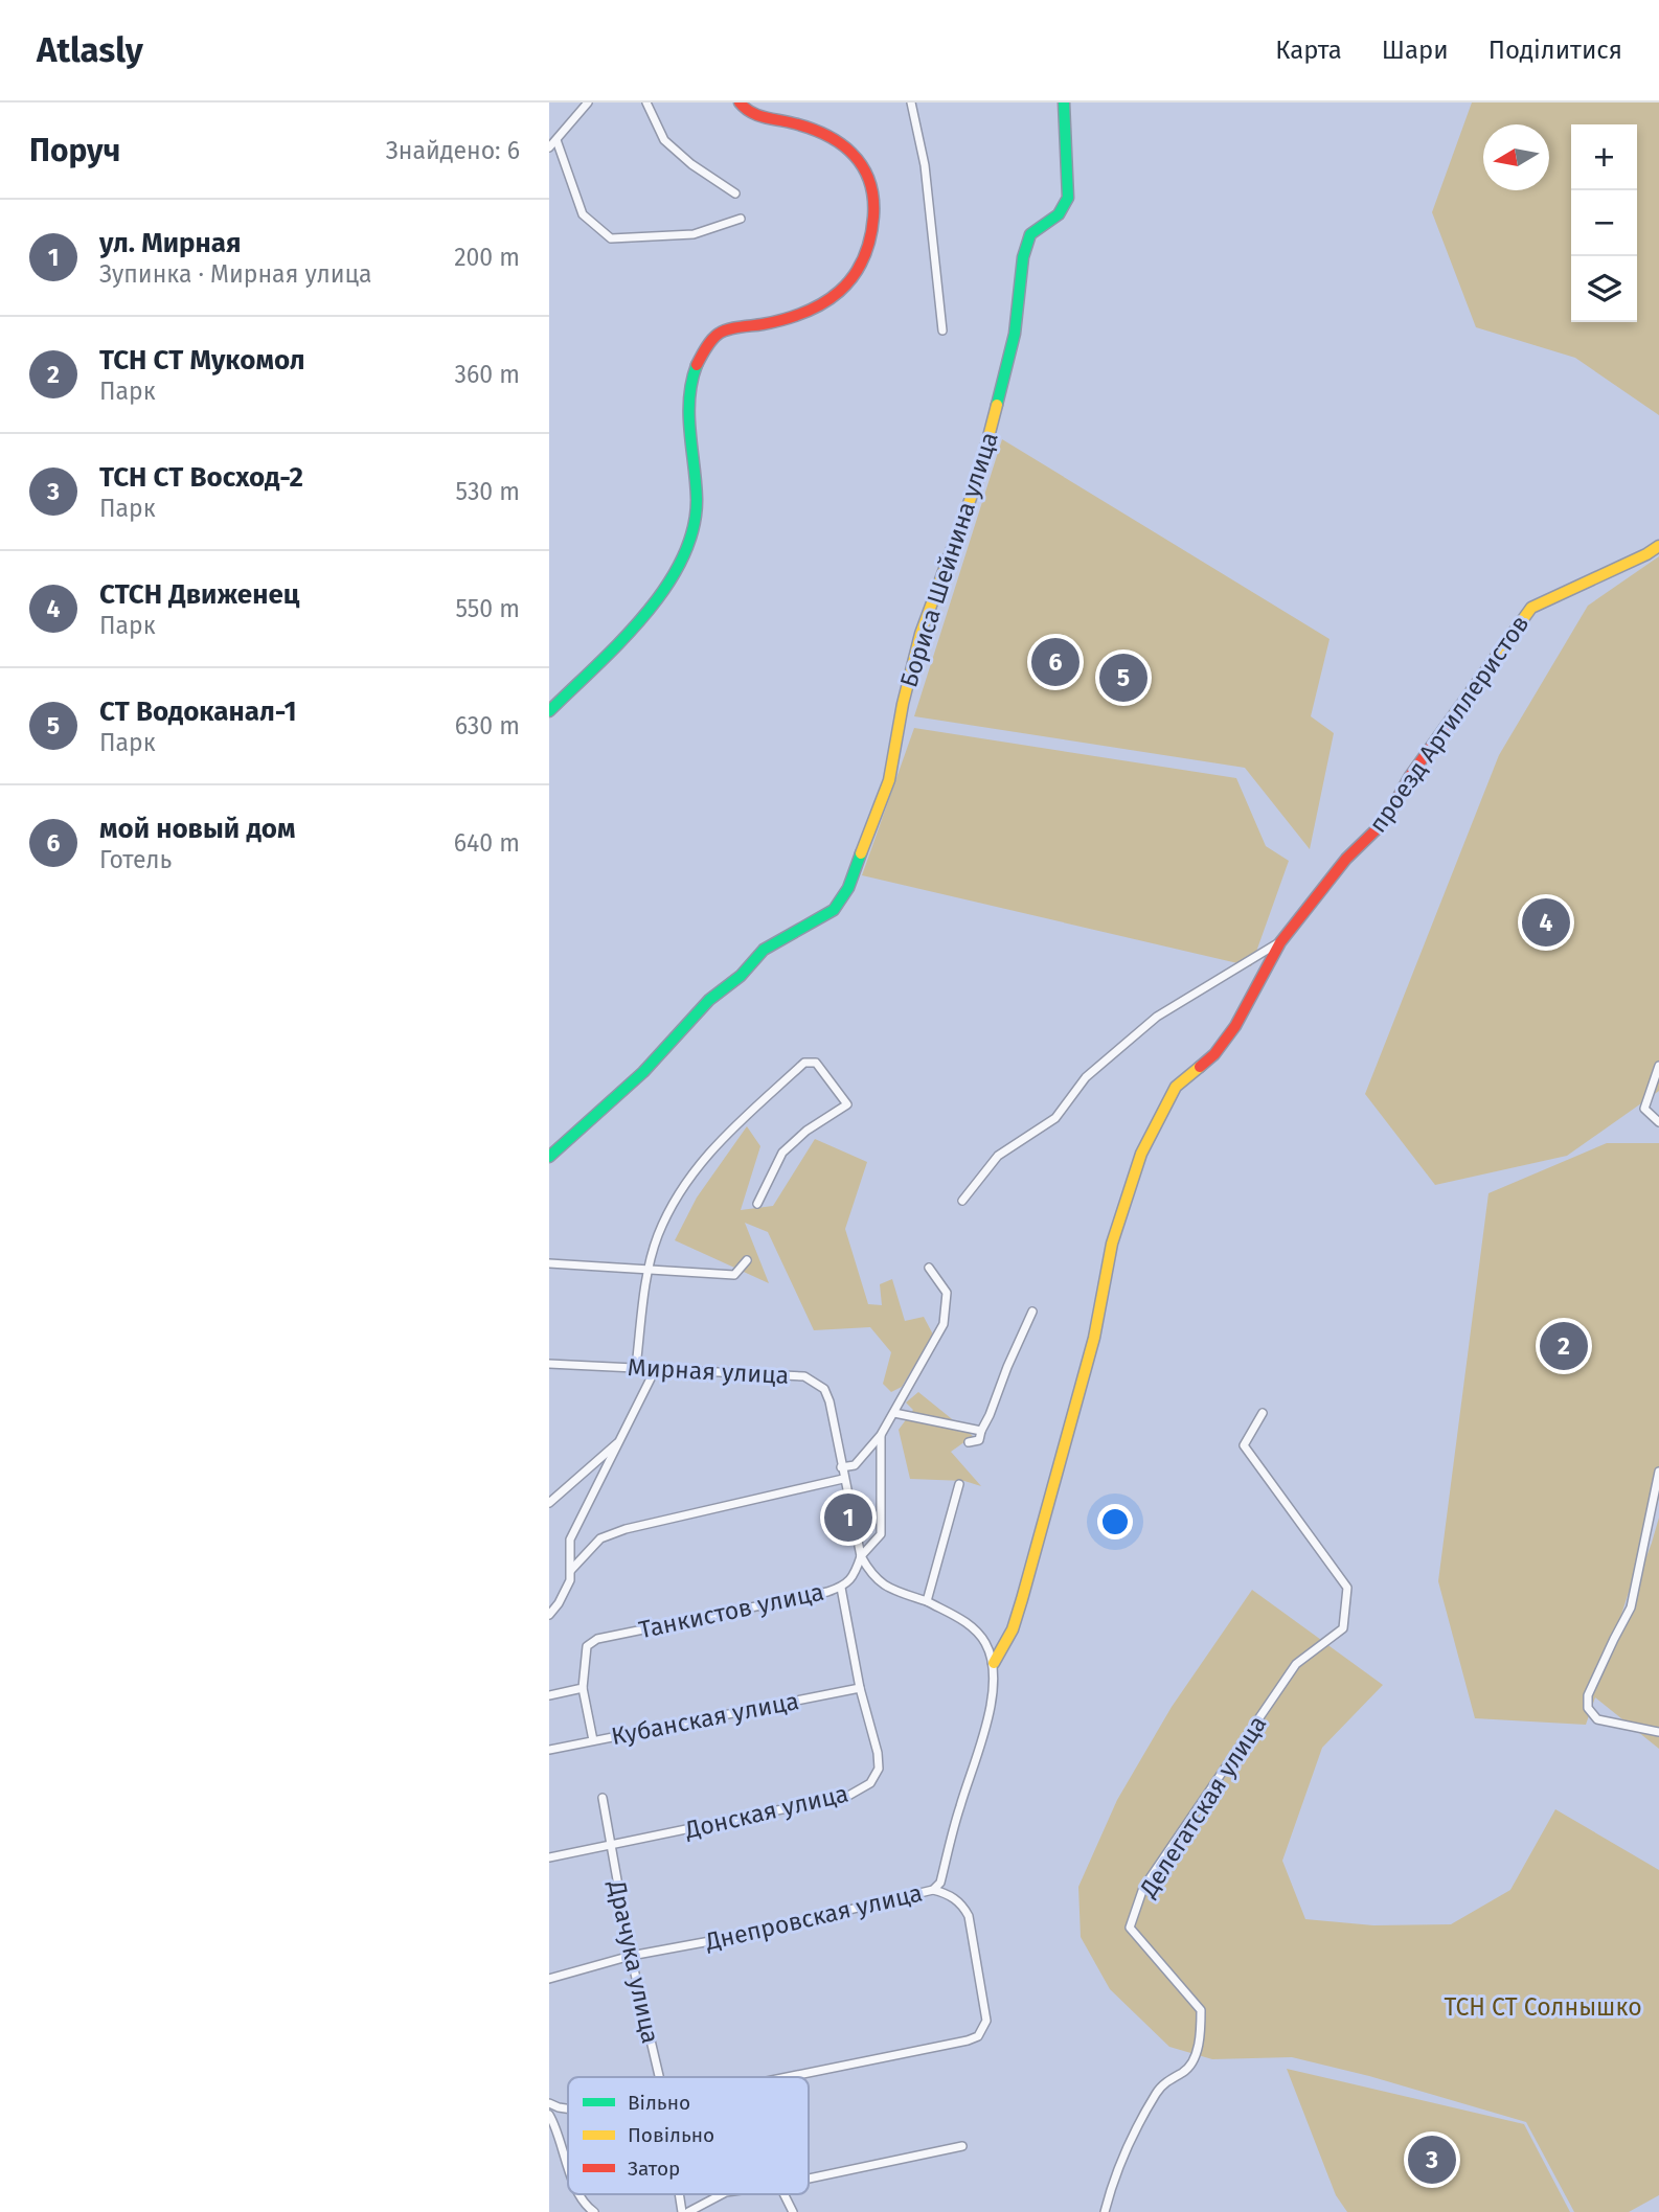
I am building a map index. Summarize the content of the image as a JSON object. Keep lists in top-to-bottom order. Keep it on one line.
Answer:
{"streets":{"street":["Бориса Шейнина улица","проезд Артиллеристов","Мирная улица","Танкистов улица","Кубанская улица","Делегатская улица","Донская улица","Днепровская улица","Драчука улица"]},"crossings":[["проезд Артиллеристов","Днепровская улица"],["Мирная улица","Танкистов улица"],["Танкистов улица","Донская улица"],["Кубанская улица","Донская улица"],["Донская улица","Драчука улица"],["Днепровская улица","Драчука улица"]],"parks":["ТСН СТ Солнышко"],"legend":["Вільно","Повільно","Затор"],"north":"left","page":{"header":"Atlasly","nav":["Карта","Шари","Поділитися"],"heading":["Поруч","Знайдено: 6"],"map_buttons":["+","−"],"list":[{"mark":"1","name":"ул. Мирная","note":"Зупинка · Мирная улица","value":"200 m"},{"mark":"2","name":"ТСН СТ Мукомол","note":"Парк","value":"360 m"},{"mark":"3","name":"ТСН СТ Восход-2","note":"Парк","value":"530 m"},{"mark":"4","name":"СТСН Движенец","note":"Парк","value":"550 m"},{"mark":"5","name":"СТ Водоканал-1","note":"Парк","value":"630 m"},{"mark":"6","name":"мой новый дом","note":"Готель","value":"640 m"}],"pins":["6","5","4","2","1","3"]}}
